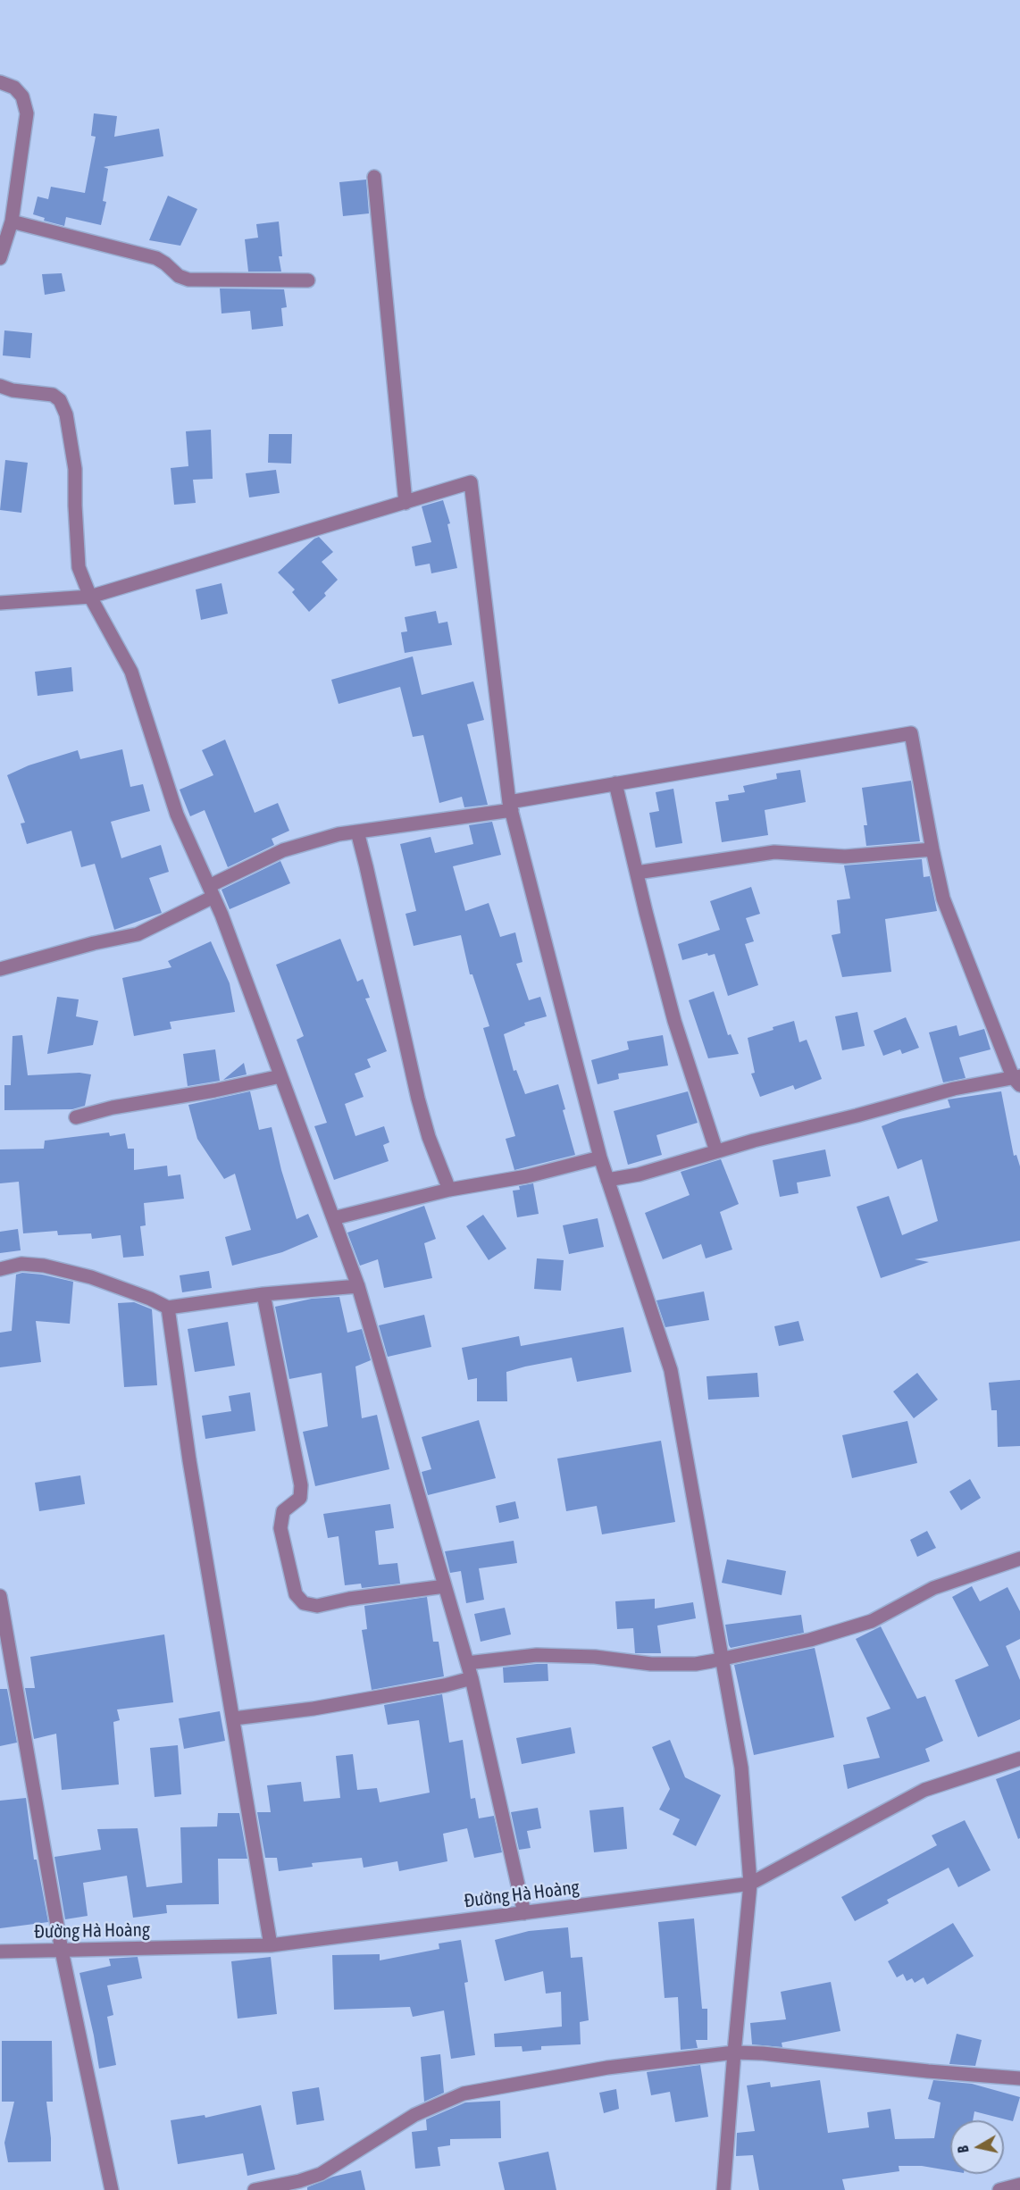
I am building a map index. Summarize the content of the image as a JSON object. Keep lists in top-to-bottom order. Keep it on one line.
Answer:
{"streets":{"street":["Đường Hà Hoàng"]},"north":"left"}
